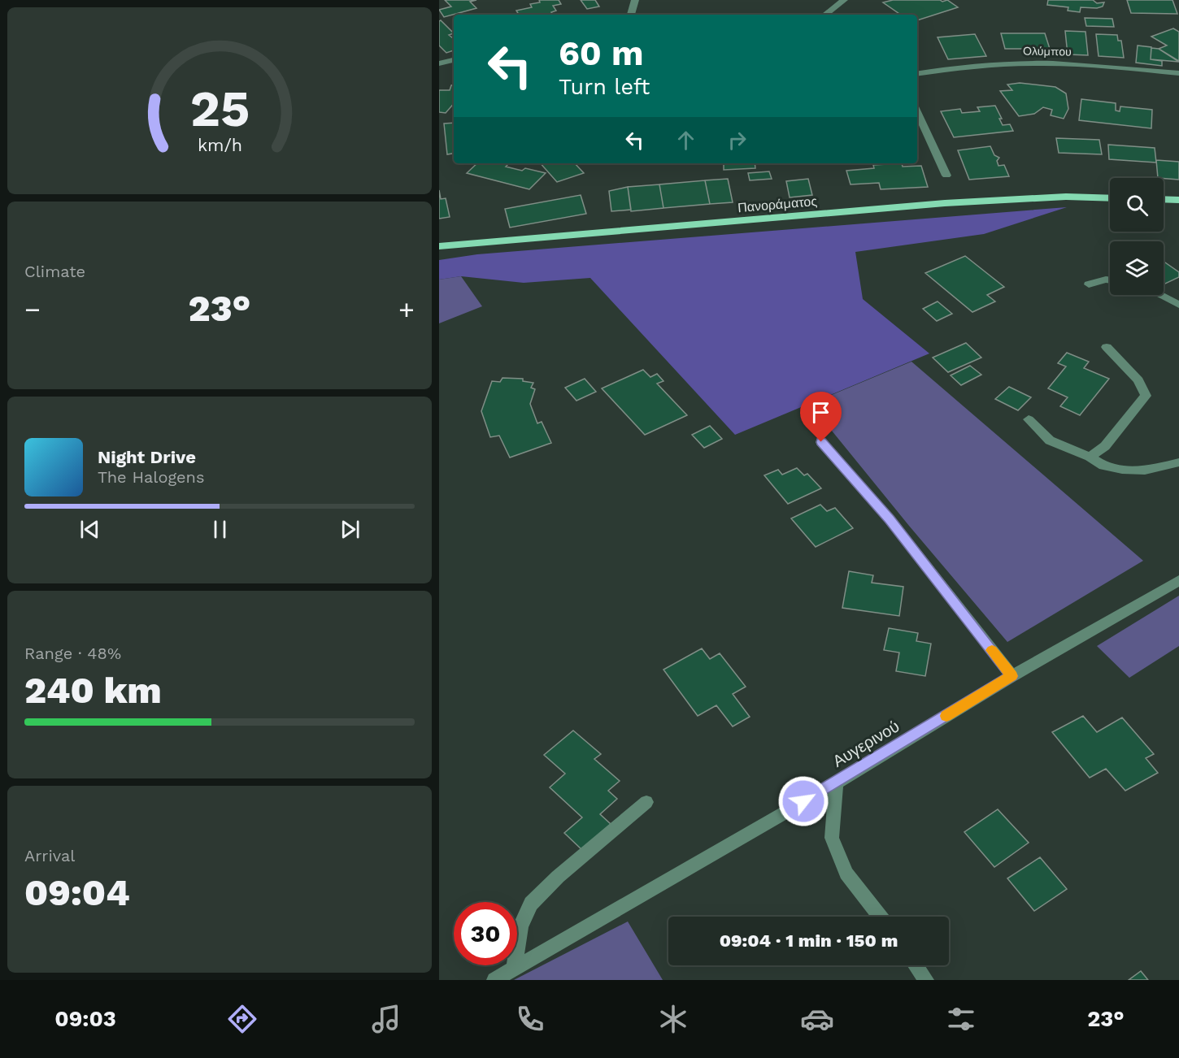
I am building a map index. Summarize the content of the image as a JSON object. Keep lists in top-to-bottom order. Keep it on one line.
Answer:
{"streets":{"main road":["Πανοράματος"],"street":["Ολύμπου","Αυγερινού"]},"page":{"turn":["60 m","Turn left"],"tile":["Climate",["Range · 48%","240 km"],["Arrival","09:04"]],"heat":["−","23°","+"],"song":["Night Drive","The Halogens"],"limit":"30","trip":"09:04 · 1 min · 150 m","tabs":["09:03","23°"],"gauge":["25","km/h"]}}
